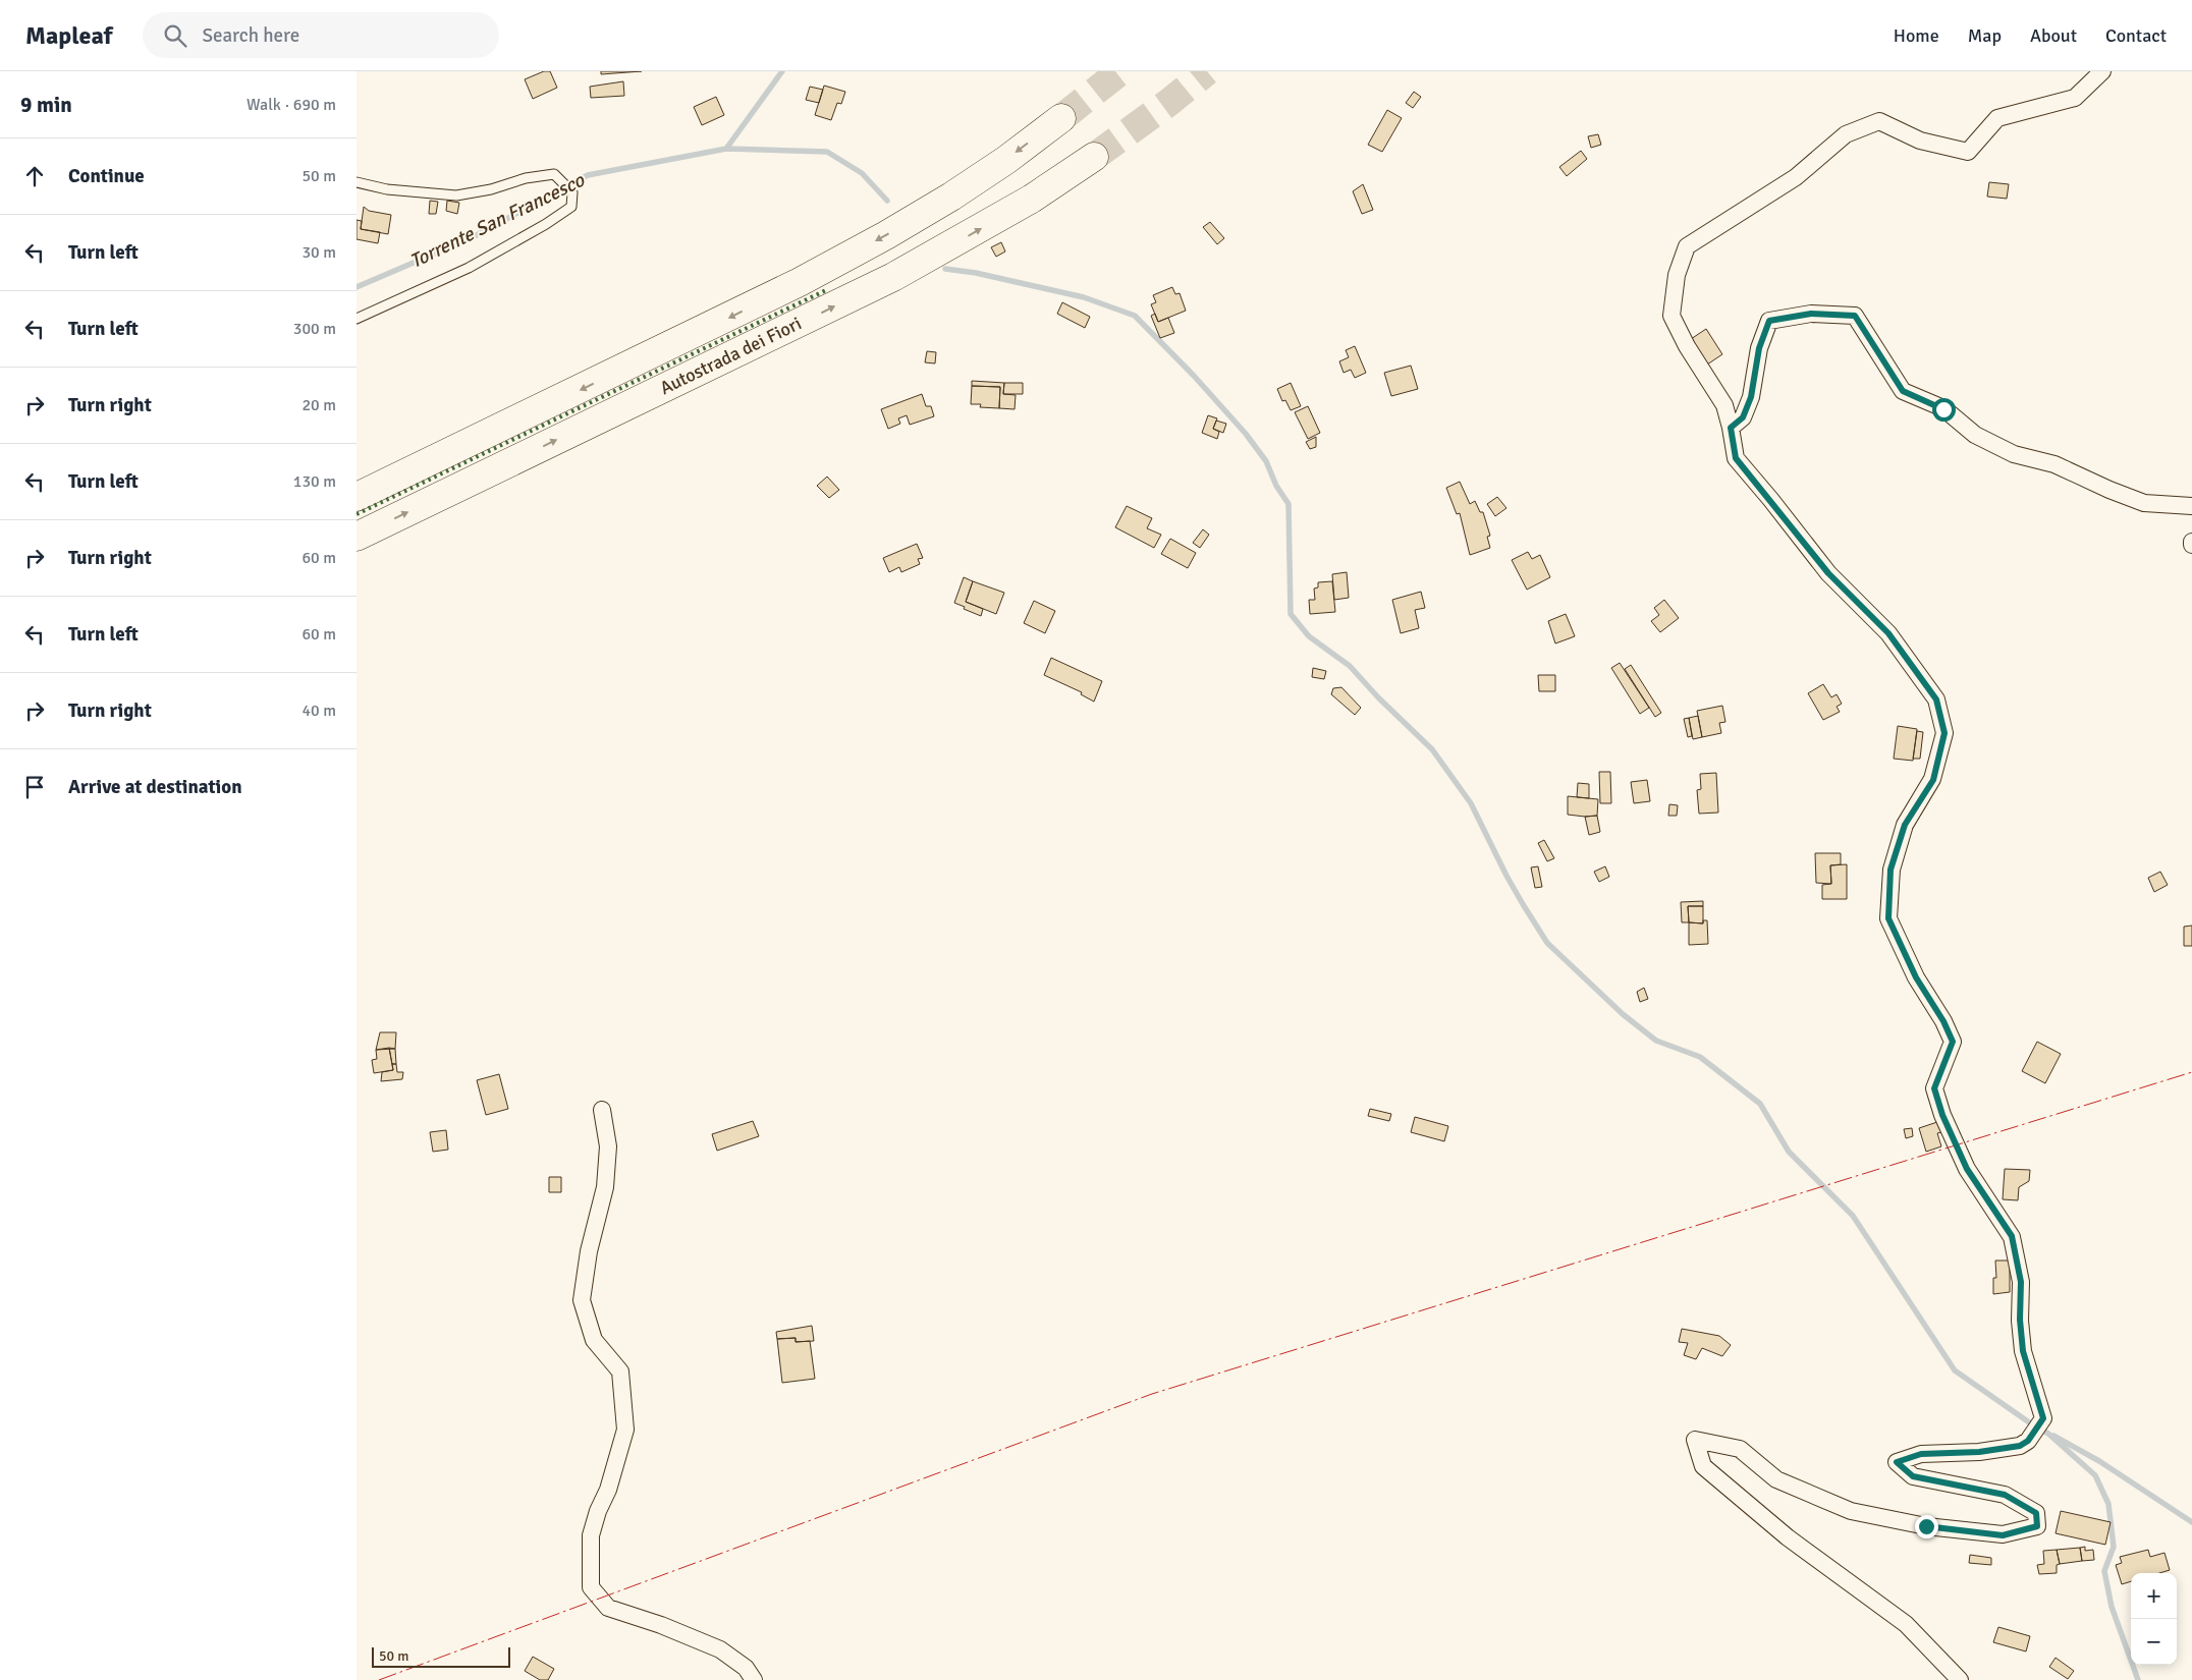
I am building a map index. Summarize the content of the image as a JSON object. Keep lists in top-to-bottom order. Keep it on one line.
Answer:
{"streets":{"highway":["Autostrada dei Fiori"]},"water":["Torrente San Francesco"],"scale_bar":"50 m","page":{"header":"Mapleaf","search":"Search here","nav":["Home","Map","About","Contact"],"heading":["9 min","Walk · 690 m"],"list":[["Continue","50 m"],["Turn left","30 m"],["Turn left","300 m"],["Turn right","20 m"],["Turn left","130 m"],["Turn right","60 m"],["Turn left","60 m"],["Turn right","40 m"],"Arrive at destination"],"map_buttons":["+","−"],"scale":"50 m"}}
